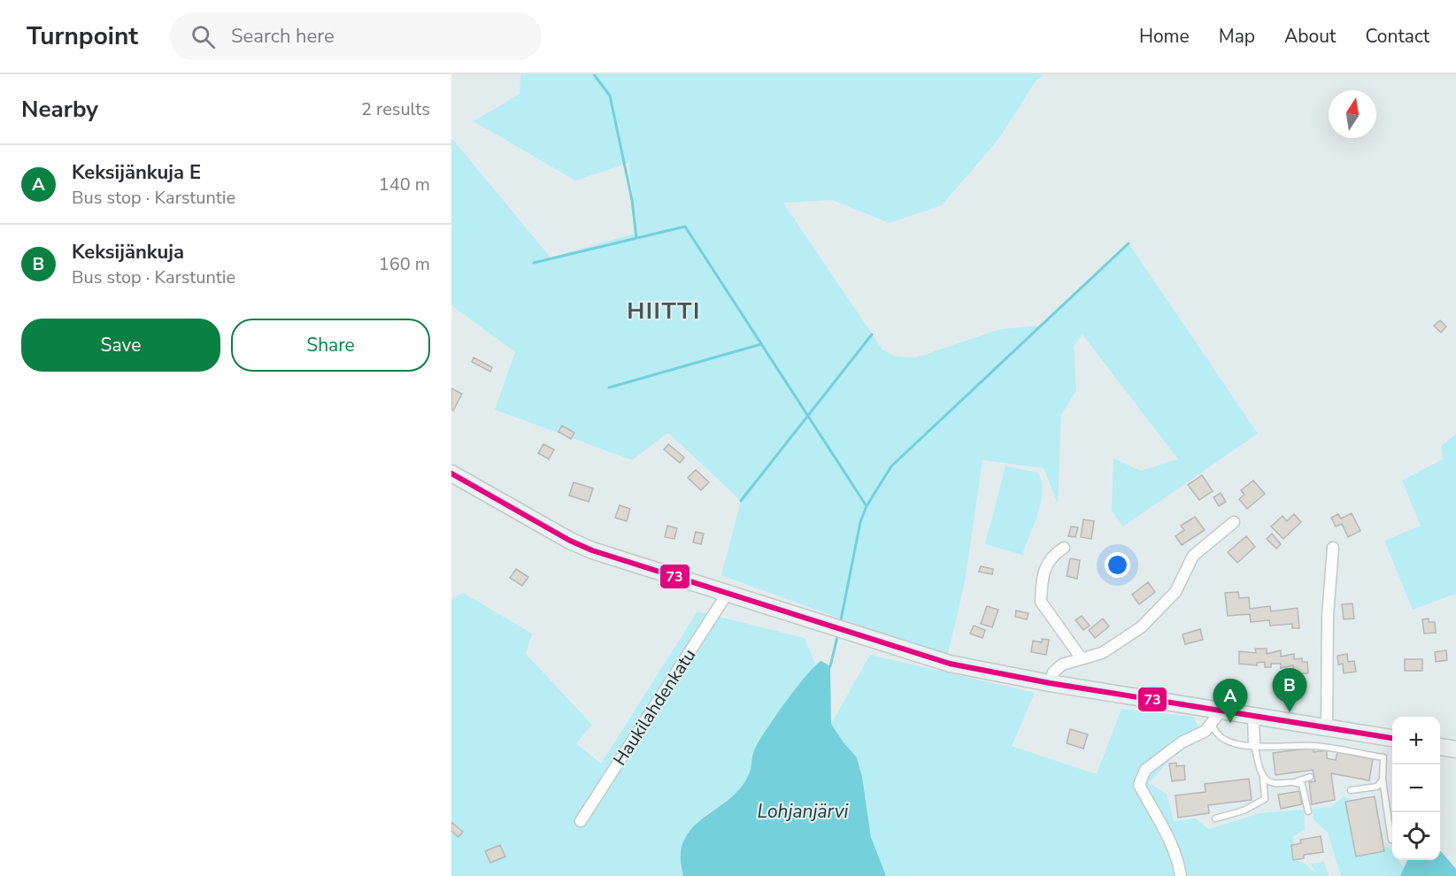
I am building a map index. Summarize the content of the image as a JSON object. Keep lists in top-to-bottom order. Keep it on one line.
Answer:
{"streets":{"street":["Haukilahdenkatu"]},"districts":["HIITTI"],"water":["Lohjanjärvi"],"lines":["transit line 73"],"north":"top","page":{"header":"Turnpoint","search":"Search here","nav":["Home","Map","About","Contact"],"heading":["Nearby","2 results"],"list":[{"mark":"A","name":"Keksijänkuja E","note":"Bus stop · Karstuntie","value":"140 m"},{"mark":"B","name":"Keksijänkuja","note":"Bus stop · Karstuntie","value":"160 m"}],"buttons":["Save","Share"],"pins":["B","A"],"map_buttons":["+","−"]}}
